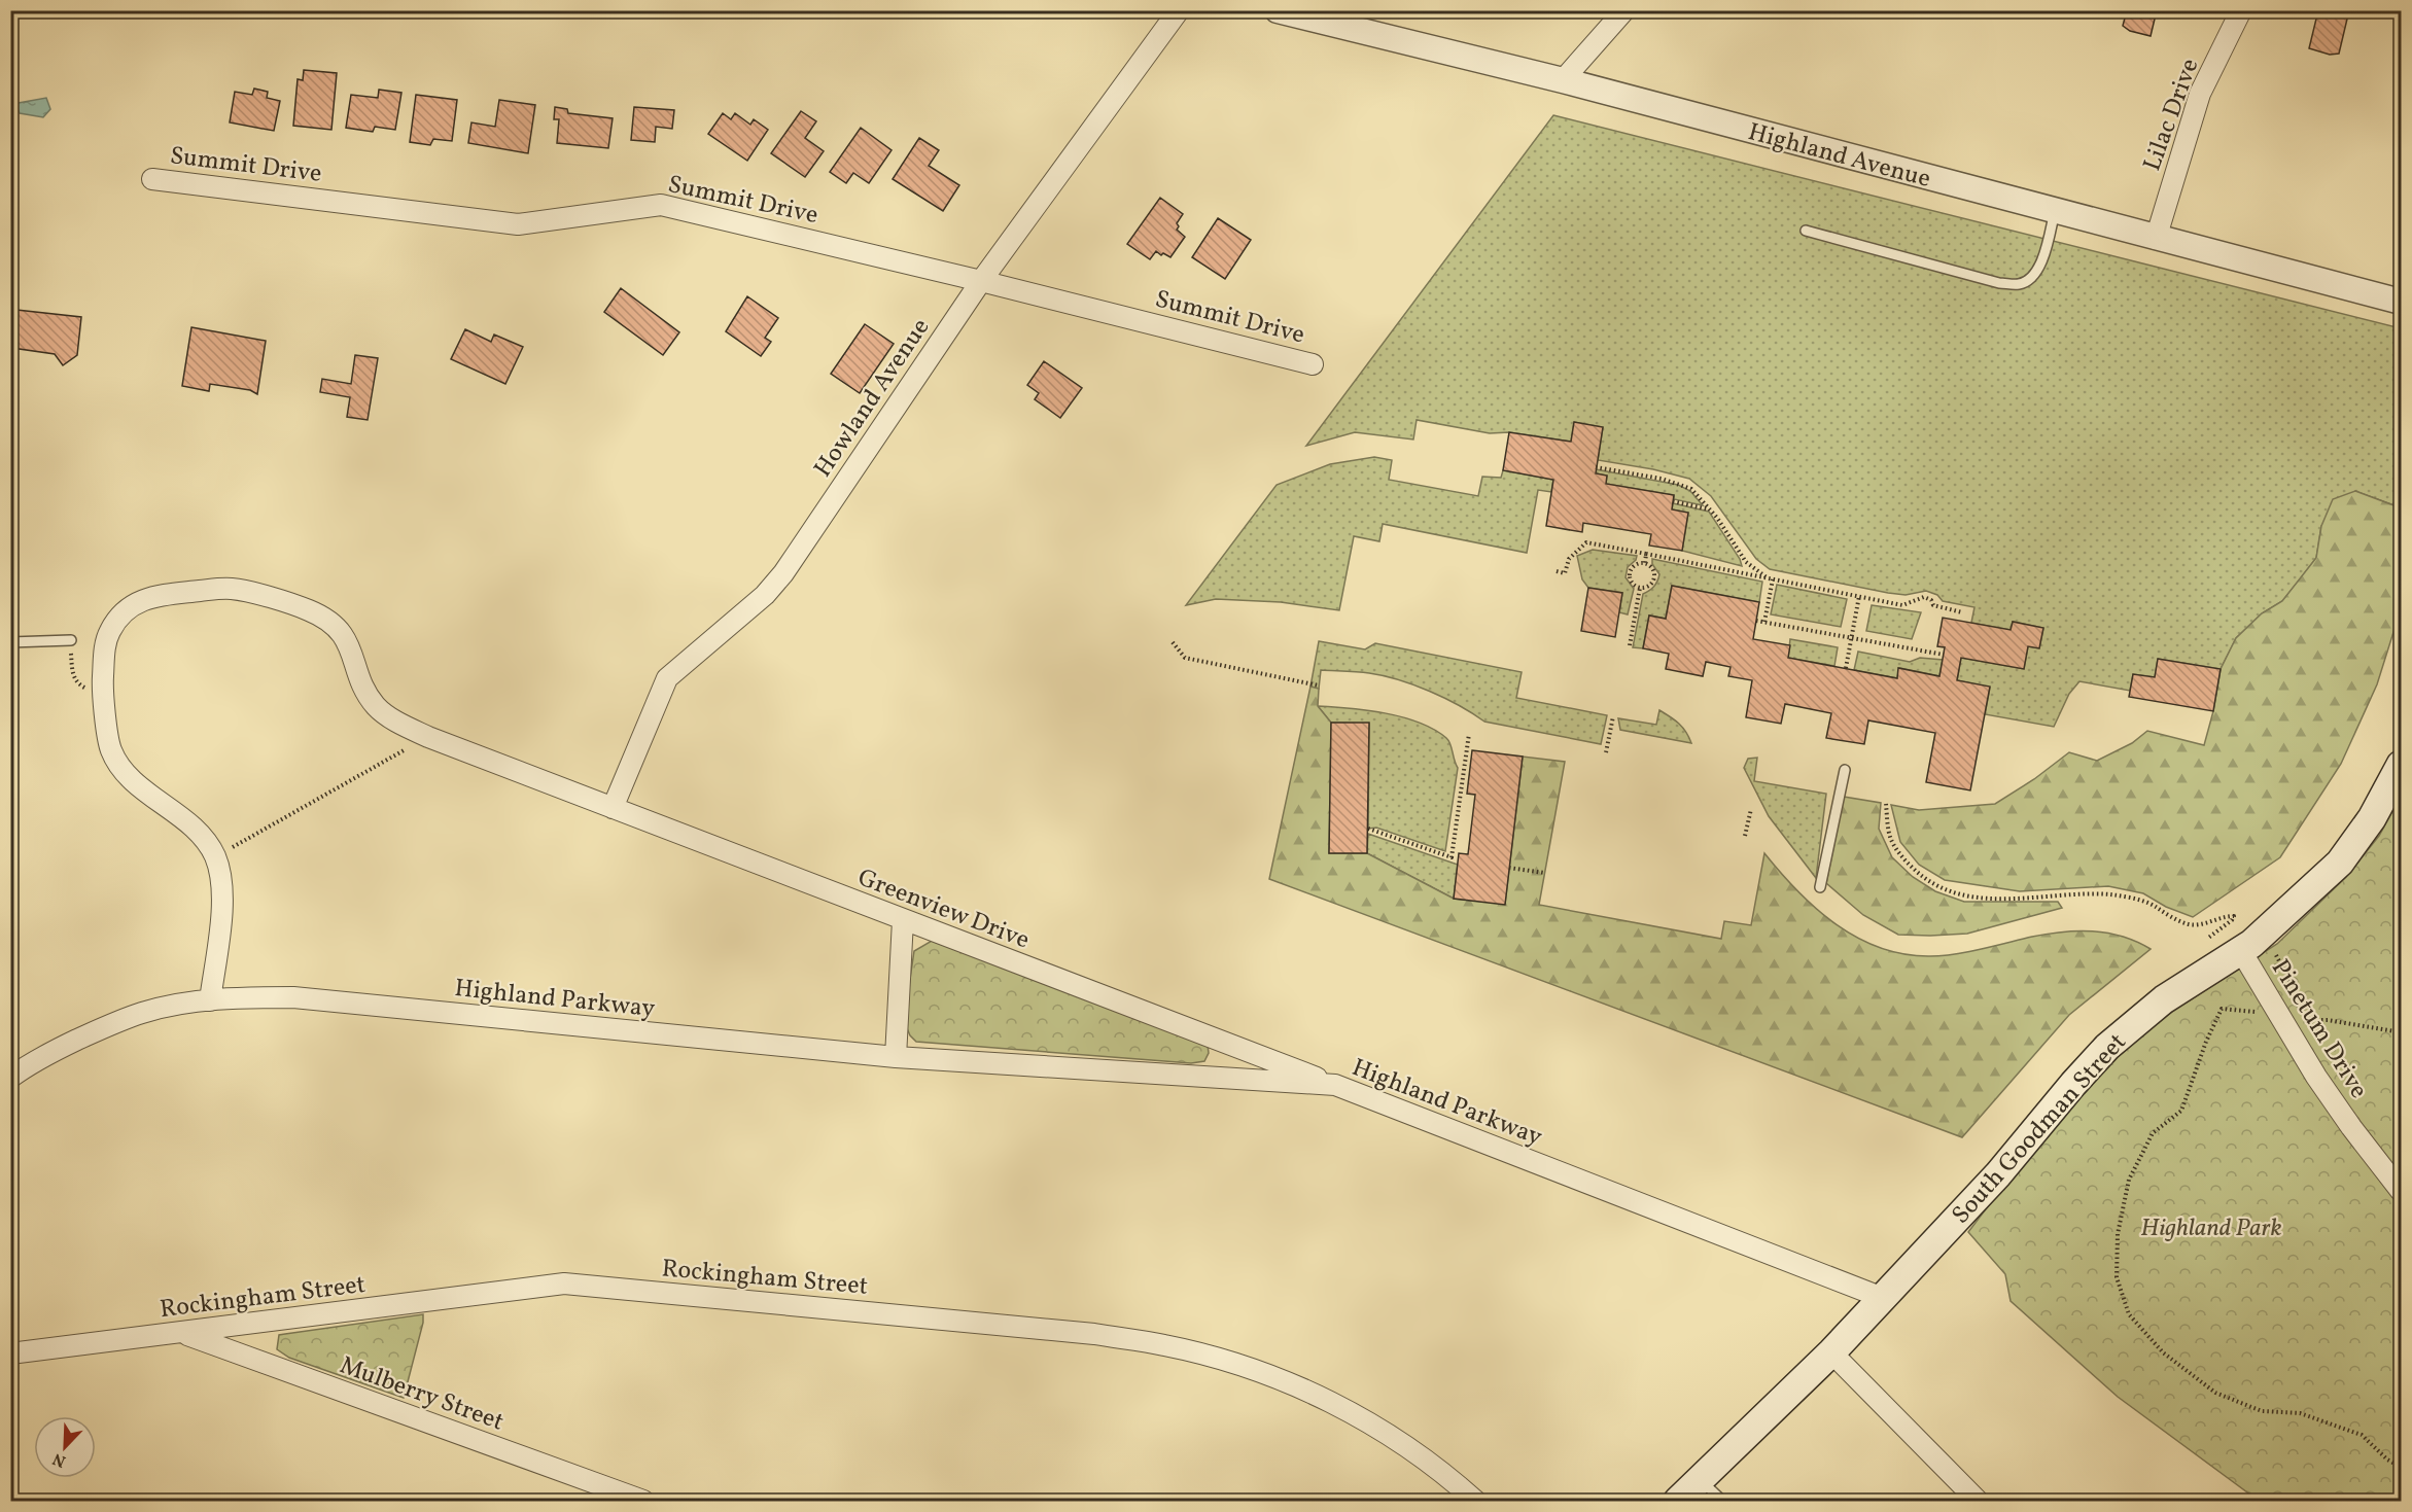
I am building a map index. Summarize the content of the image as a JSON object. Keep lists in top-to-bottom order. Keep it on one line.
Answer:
{"streets":{"main road":["South Goodman Street"],"street":["Lilac Drive","Highland Avenue","Summit Drive","Howland Avenue","Greenview Drive","Highland Parkway","Pinetum Drive","Rockingham Street","Mulberry Street"]},"crossings":[["Lilac Drive","Highland Avenue"],["Summit Drive","Howland Avenue"],["Howland Avenue","Greenview Drive"],["Greenview Drive","Highland Parkway"],["Highland Parkway","South Goodman Street"],["Pinetum Drive","South Goodman Street"],["Rockingham Street","Mulberry Street"]],"parks":["Highland Park"],"north":"bottom left"}
